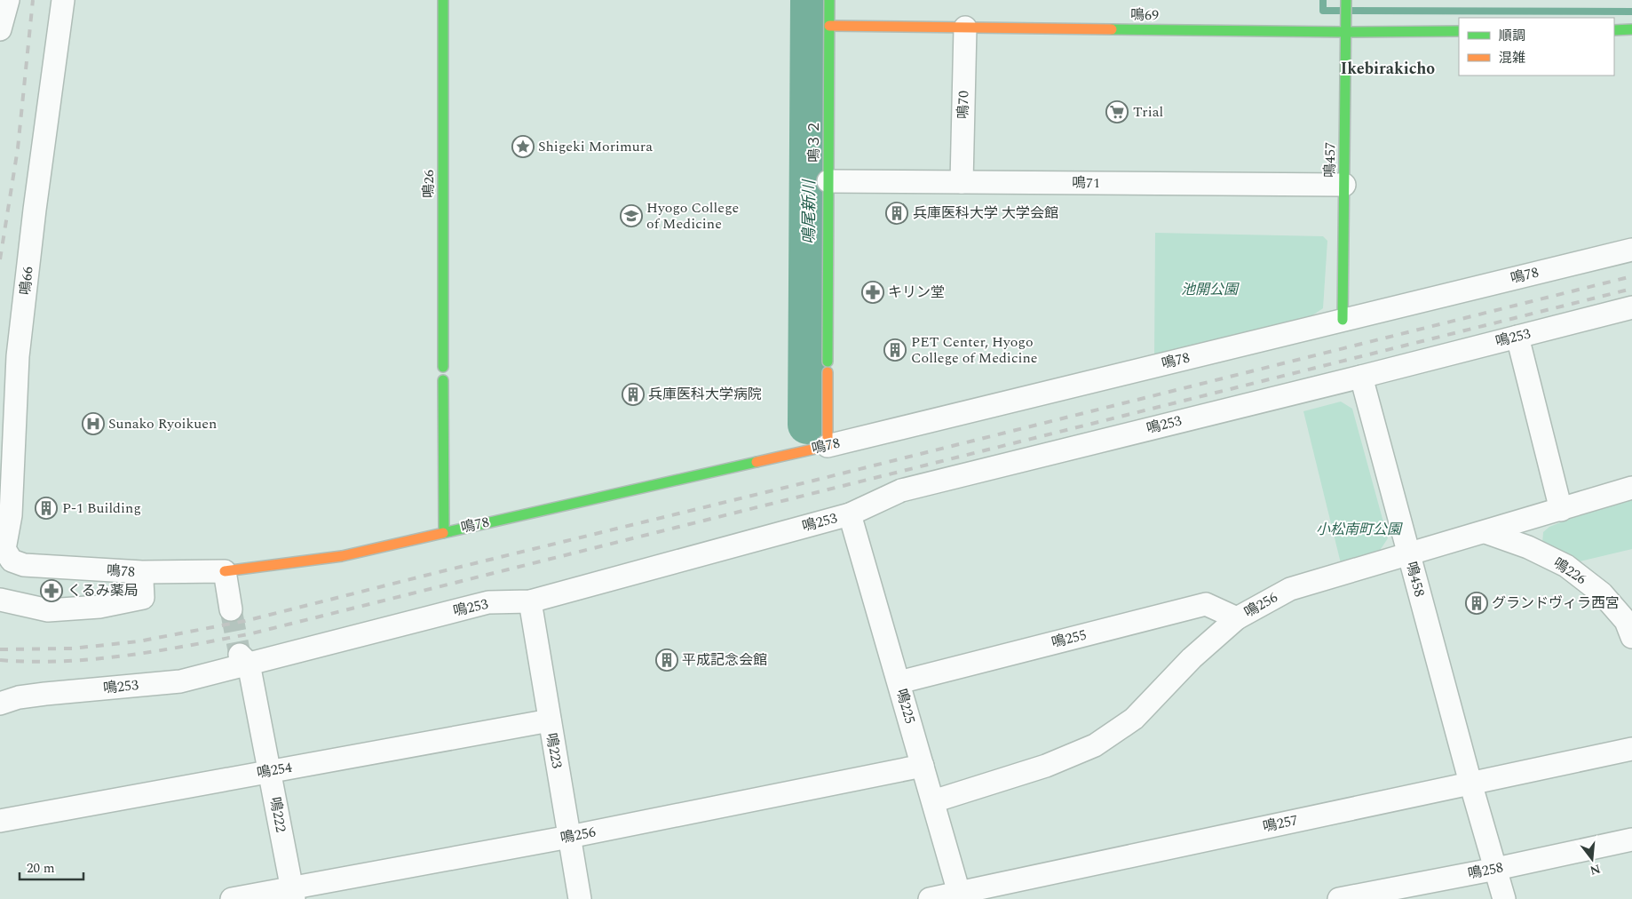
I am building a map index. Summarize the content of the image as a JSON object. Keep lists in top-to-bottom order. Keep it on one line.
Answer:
{"streets":{"street":["鳴69","鳴70","鳴３２","鳴457","鳴71","鳴26","鳴78","鳴66","鳴253","鳴226","鳴458","鳴256","鳴255","鳴225","鳴223","鳴254","鳴222","鳴257","鳴258"]},"crossings":[["鳴69","鳴70"],["鳴69","鳴３２"],["鳴69","鳴457"],["鳴70","鳴71"],["鳴３２","鳴71"],["鳴３２","鳴78"],["鳴457","鳴71"],["鳴457","鳴78"],["鳴78","鳴66"],["鳴253","鳴458"],["鳴253","鳴225"],["鳴253","鳴223"],["鳴253","鳴222"],["鳴226","鳴256"],["鳴458","鳴256"],["鳴458","鳴257"],["鳴458","鳴258"],["鳴256","鳴255"],["鳴256","鳴225"],["鳴256","鳴223"],["鳴256","鳴222"],["鳴255","鳴225"],["鳴225","鳴257"],["鳴223","鳴254"],["鳴254","鳴222"]],"districts":["Ikebirakicho"],"water":["鳴尾新川"],"parks":["池開公園","小松南町公園"],"places":{"supermarket":["Trial"],"place":["Shigeki Morimura"],"building":["兵庫医科大学 大学会館","PET Center, Hyogo College of Medicine","兵庫医科大学病院","P-1 Building","グランドヴィラ西宮","平成記念会館"],"school or university":["Hyogo College of Medicine"],"pharmacy":["キリン堂","くるみ薬局"],"hospital":["Sunako Ryoikuen"]},"legend":["順調","混雑"],"scale_bar":"20 m","north":"bottom"}
